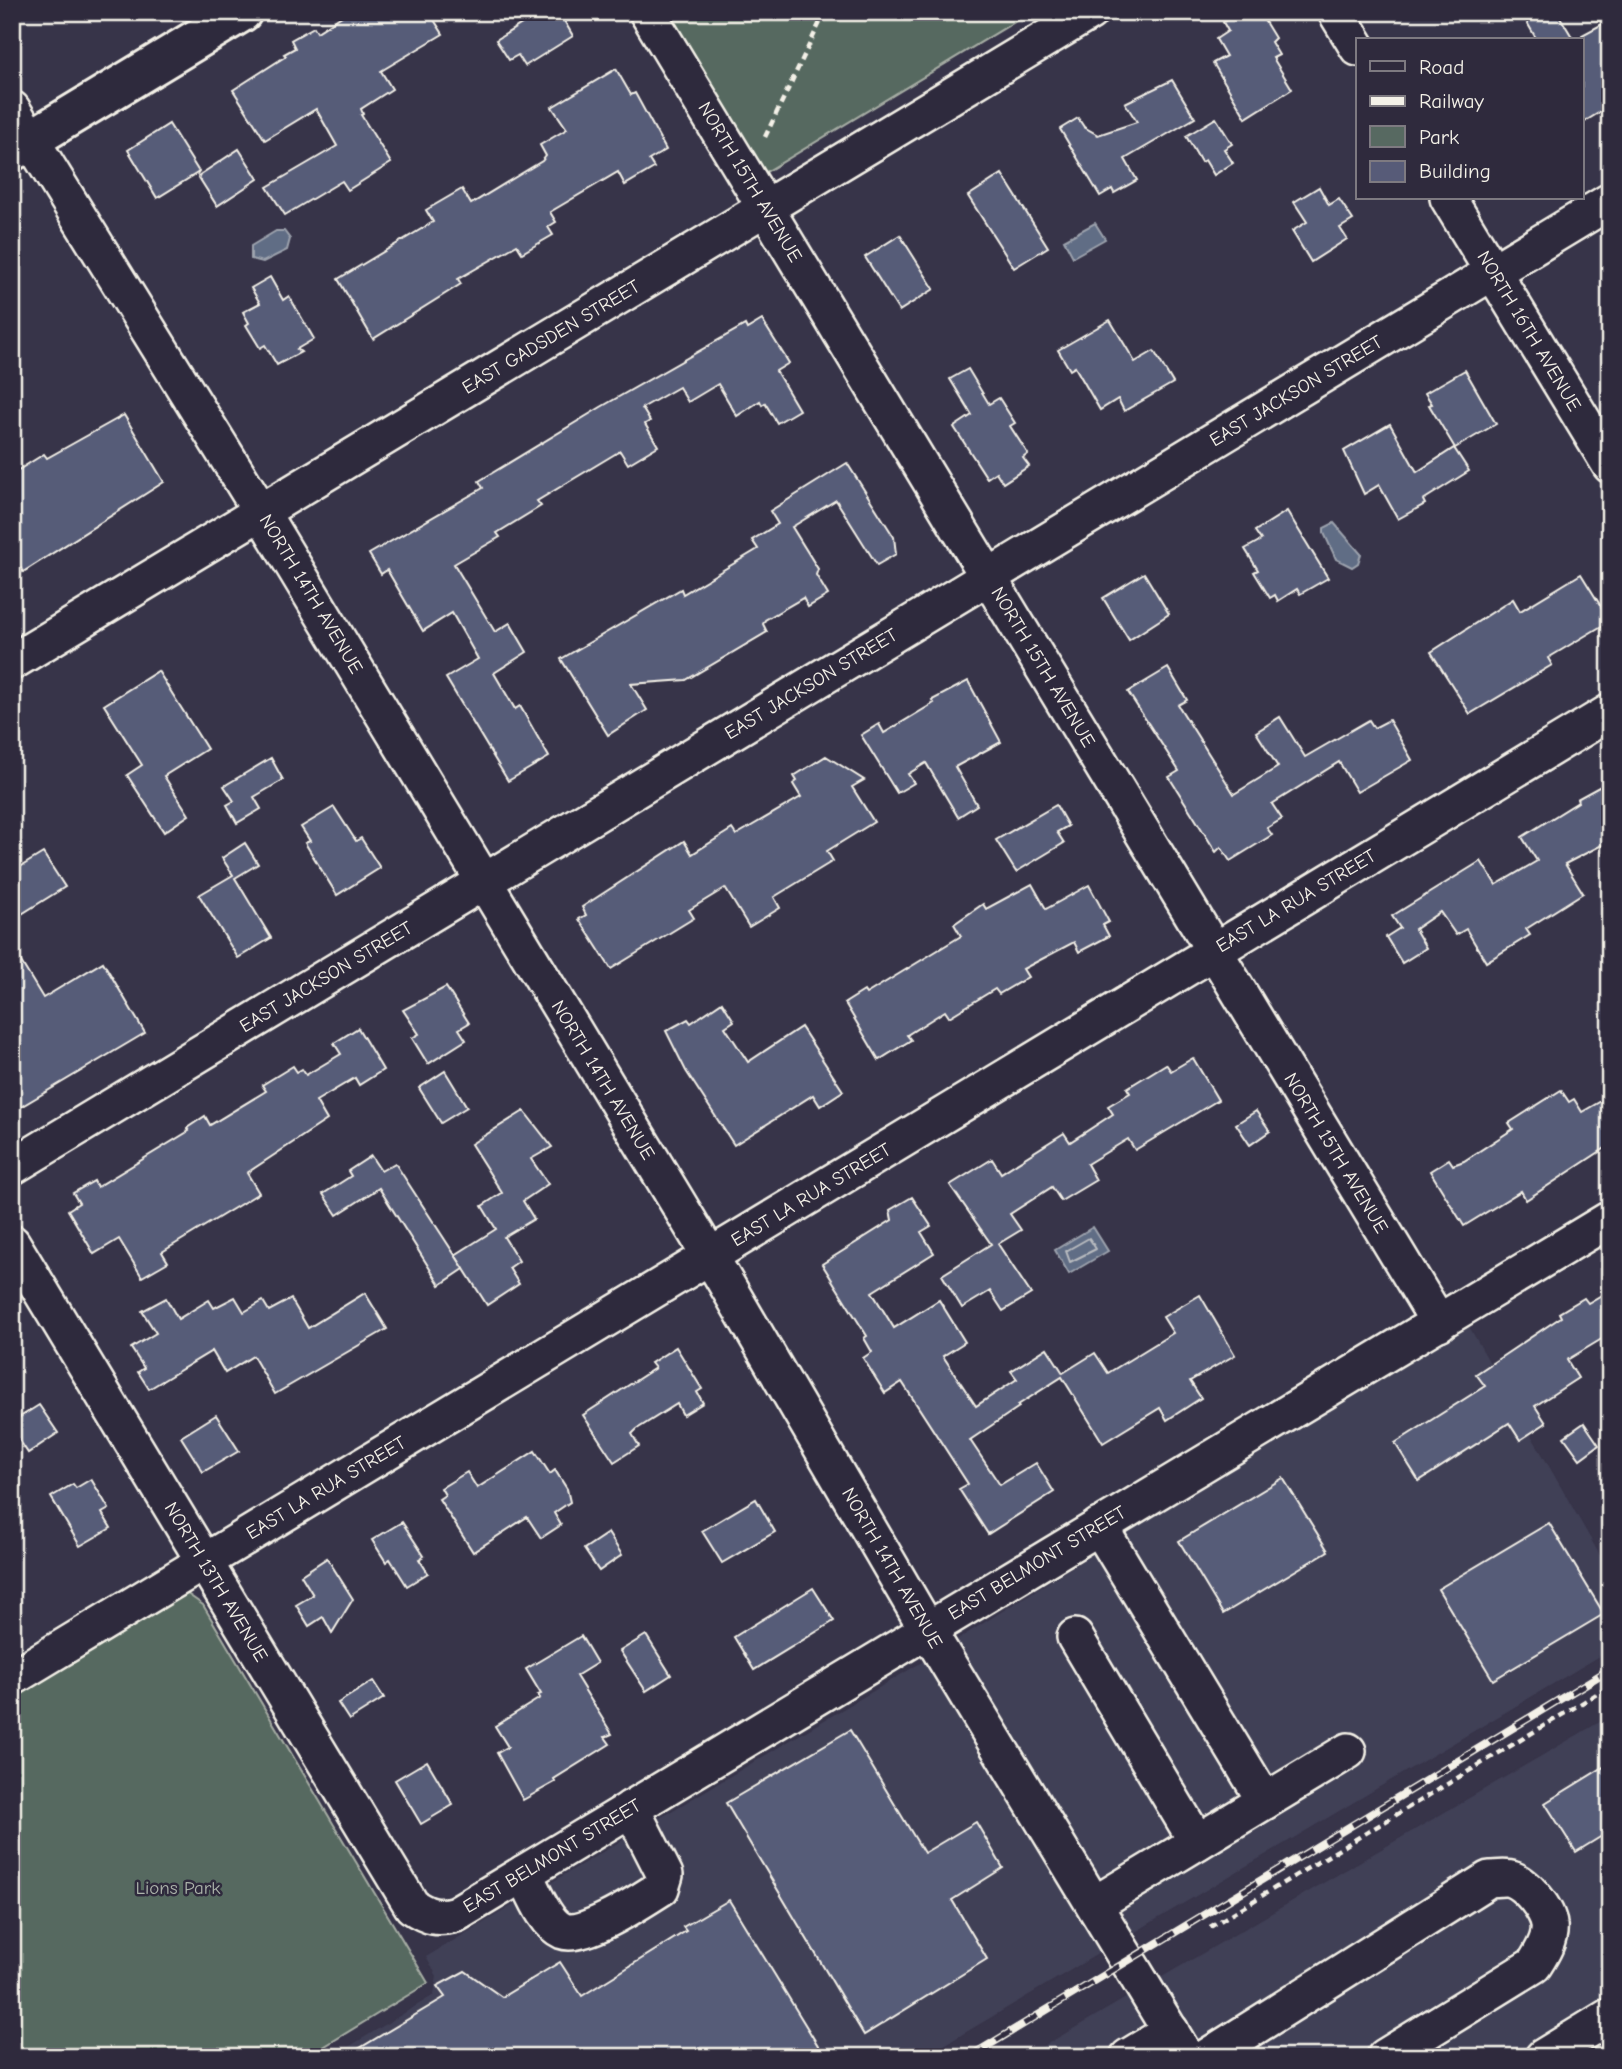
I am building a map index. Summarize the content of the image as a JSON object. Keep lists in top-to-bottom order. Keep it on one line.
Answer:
{"streets":{"street":["NORTH 15TH AVENUE","NORTH 16TH AVENUE","EAST GADSDEN STREET","EAST JACKSON STREET","NORTH 14TH AVENUE","EAST LA RUA STREET","EAST BELMONT STREET","NORTH 13TH AVENUE"]},"crossings":[["NORTH 15TH AVENUE","EAST GADSDEN STREET"],["NORTH 15TH AVENUE","EAST JACKSON STREET"],["NORTH 15TH AVENUE","EAST LA RUA STREET"],["NORTH 15TH AVENUE","EAST BELMONT STREET"],["NORTH 16TH AVENUE","EAST JACKSON STREET"],["EAST GADSDEN STREET","NORTH 14TH AVENUE"],["EAST JACKSON STREET","NORTH 14TH AVENUE"],["NORTH 14TH AVENUE","EAST LA RUA STREET"],["NORTH 14TH AVENUE","EAST BELMONT STREET"],["EAST LA RUA STREET","NORTH 13TH AVENUE"],["EAST BELMONT STREET","NORTH 13TH AVENUE"]],"parks":["Lions Park"],"legend":["Road","Railway","Park","Building"]}
